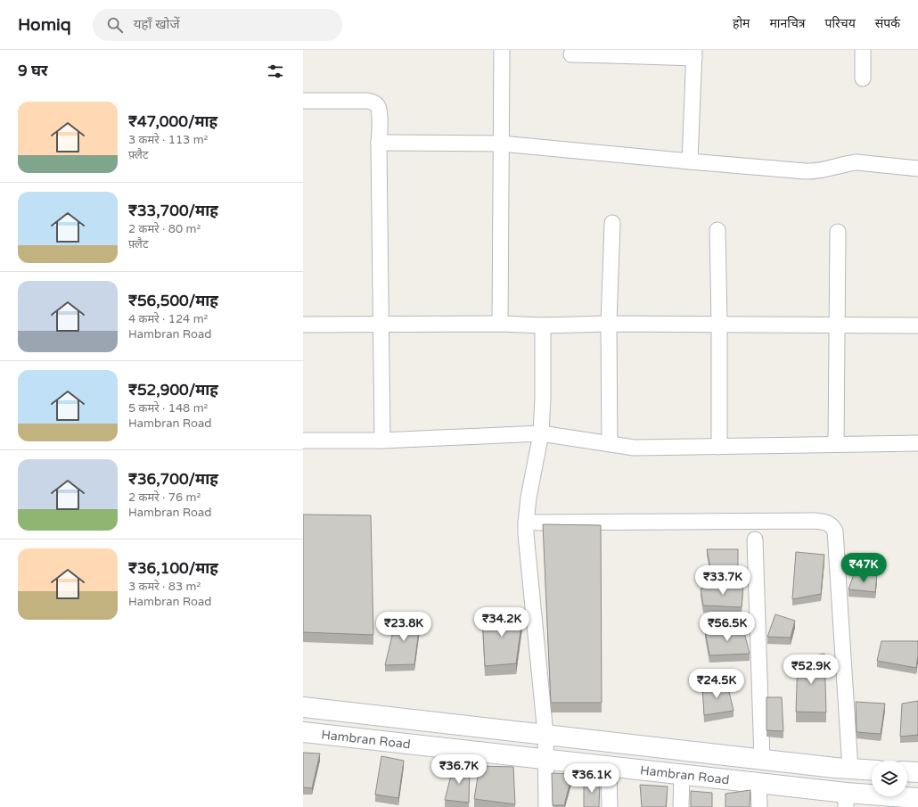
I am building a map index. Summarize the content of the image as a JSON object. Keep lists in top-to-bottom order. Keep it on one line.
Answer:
{"streets":{"main road":["Hambran Road"]},"page":{"header":"Homiq","search":"यहाँ खोजें","nav":["होम","मानचित्र","परिचय","संपर्क"],"heading":"9 घर","list":[{"name":"₹47,000/माह","note":"3 कमरे · 113 m² · फ़्लैट"},{"name":"₹33,700/माह","note":"2 कमरे · 80 m² · फ़्लैट"},{"name":"₹56,500/माह","note":"4 कमरे · 124 m² · Hambran Road"},{"name":"₹52,900/माह","note":"5 कमरे · 148 m² · Hambran Road"},{"name":"₹36,700/माह","note":"2 कमरे · 76 m² · Hambran Road"},{"name":"₹36,100/माह","note":"3 कमरे · 83 m² · Hambran Road"}],"price":["₹47K","₹33.7K","₹34.2K","₹23.8K","₹56.5K","₹52.9K","₹24.5K","₹36.7K","₹36.1K"]}}
